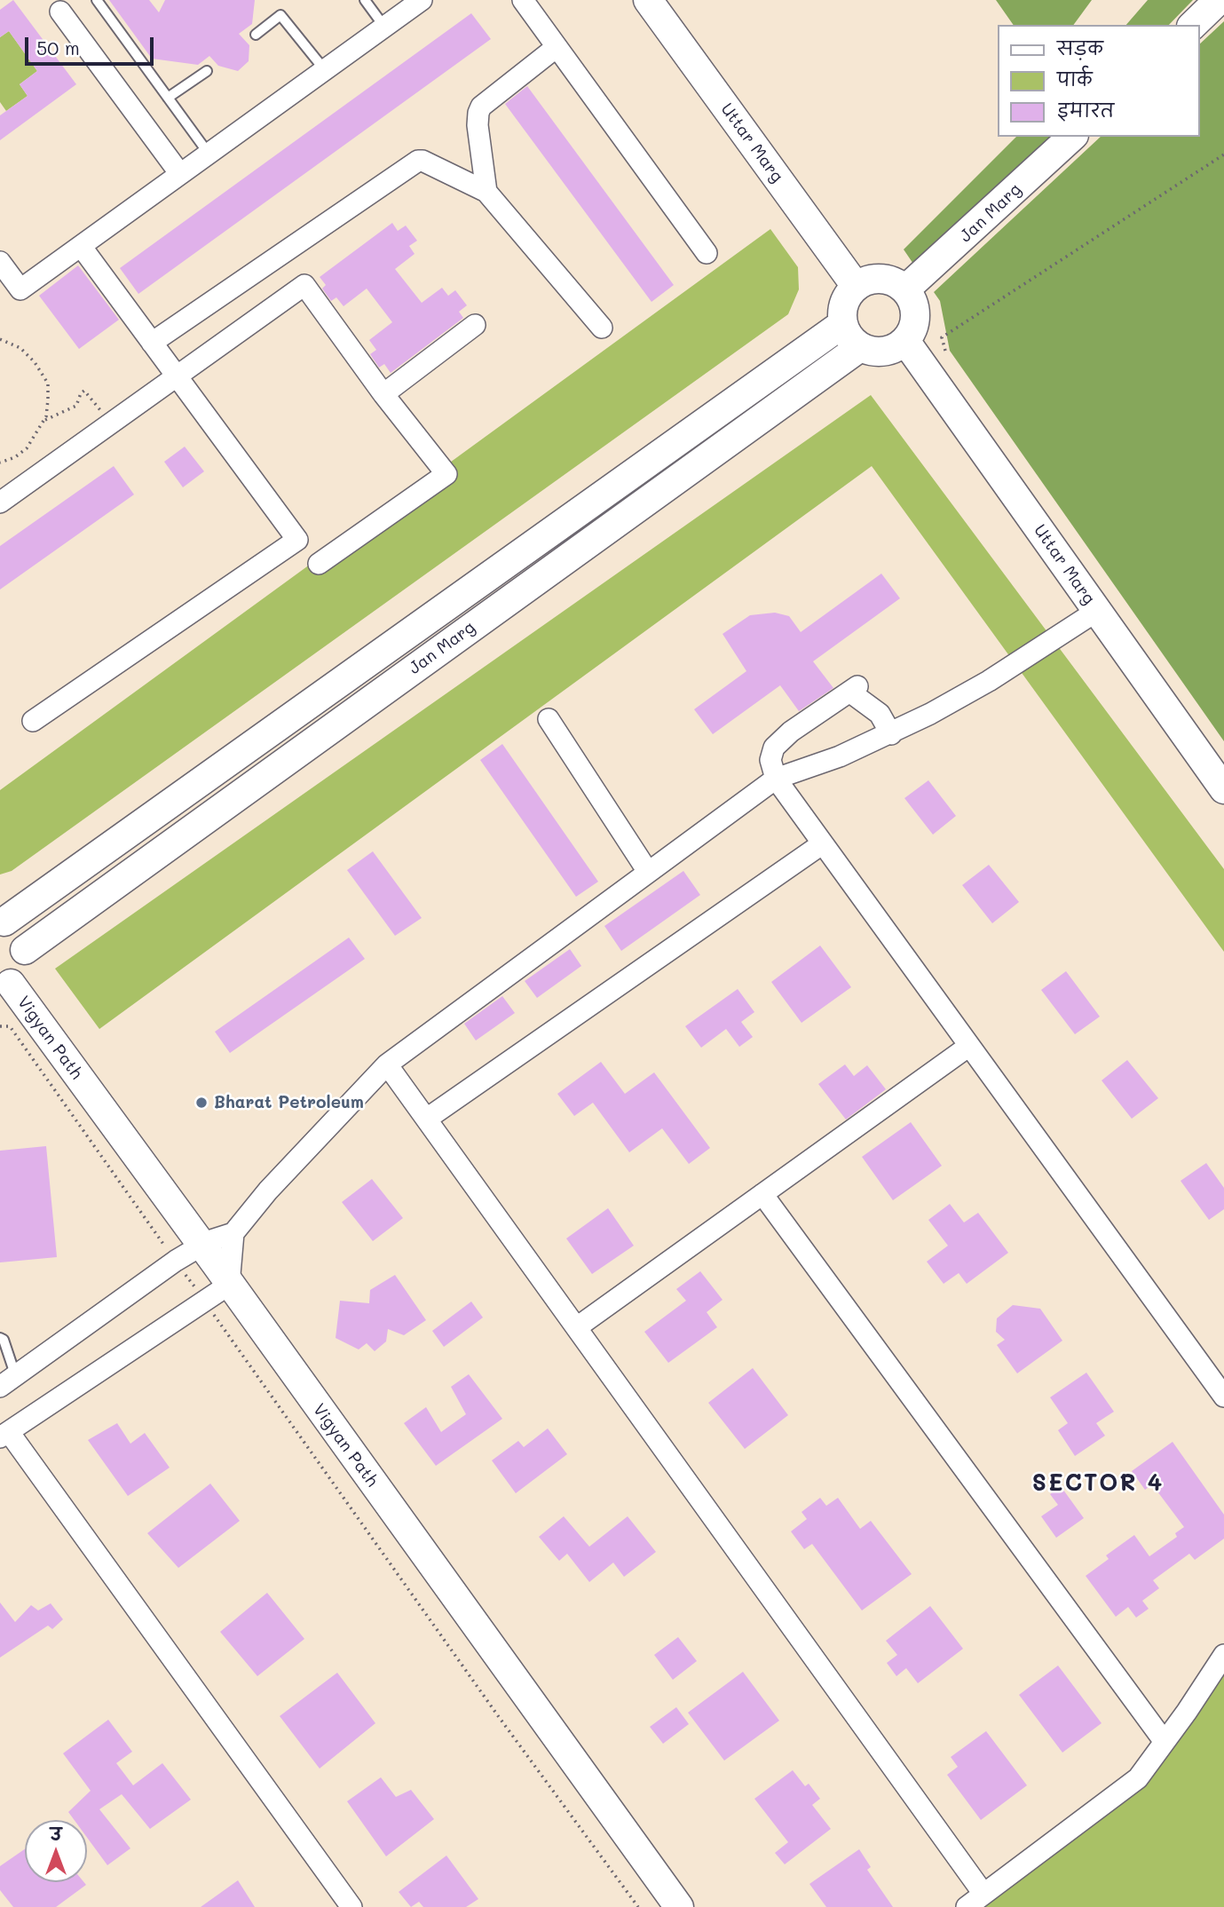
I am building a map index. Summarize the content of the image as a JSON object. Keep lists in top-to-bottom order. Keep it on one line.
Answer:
{"streets":{"main road":["Uttar Marg","Jan Marg","Vigyan Path"]},"crossings":[["Uttar Marg","Jan Marg"]],"districts":["SECTOR 4"],"places":["Bharat Petroleum"],"legend":["सड़क","पार्क","इमारत"],"scale_bar":"50 m","north":"top"}
